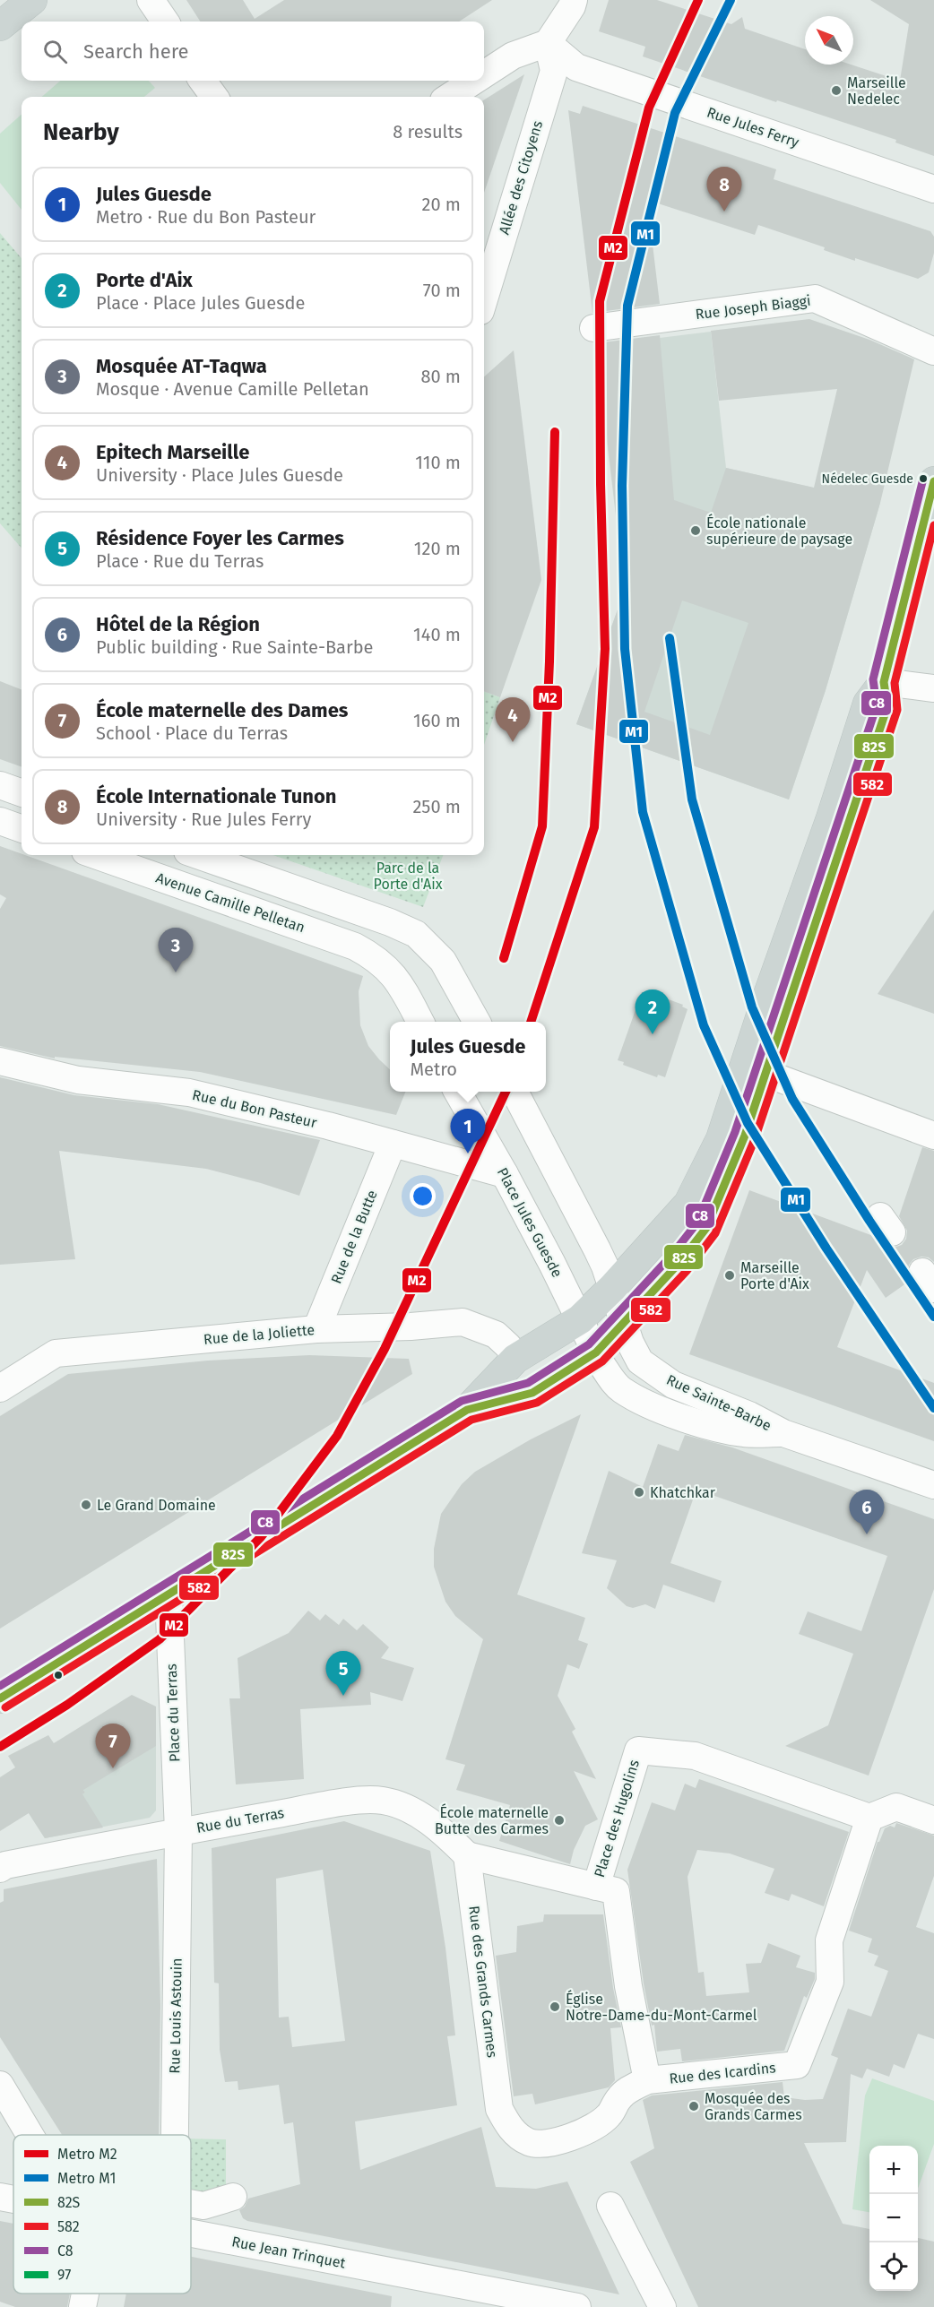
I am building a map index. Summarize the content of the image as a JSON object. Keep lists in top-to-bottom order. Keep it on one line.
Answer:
{"streets":{"street":["Rue Jules Ferry","Allée des Citoyens","Rue Joseph Biaggi","Avenue Camille Pelletan","Rue du Bon Pasteur","Place Jules Guesde","Rue de la Butte","Rue de la Joliette","Rue Sainte-Barbe","Place du Terras","Place des Hugolins","Rue du Terras","Rue des Grands Carmes","Rue Louis Astouin","Rue des Icardins","Rue Jean Trinquet"]},"crossings":[["Rue Jules Ferry","Allée des Citoyens"],["Rue du Bon Pasteur","Place Jules Guesde"],["Rue du Bon Pasteur","Rue de la Butte"],["Place Jules Guesde","Rue Sainte-Barbe"],["Rue de la Butte","Rue de la Joliette"],["Place du Terras","Rue du Terras"],["Place du Terras","Rue Louis Astouin"],["Place des Hugolins","Rue des Icardins"],["Rue du Terras","Rue des Grands Carmes"],["Rue du Terras","Rue Louis Astouin"],["Rue des Grands Carmes","Rue des Icardins"]],"parks":["Parc de la Porte d'Aix"],"places":["Marseille Nedelec","Nédelec Guesde","École nationale supérieure de paysage","Marseille Porte d'Aix","Khatchkar","Le Grand Domaine","École maternelle Butte des Carmes","Église Notre-Dame-du-Mont-Carmel","Mosquée des Grands Carmes"],"lines":["metro line M2","metro line M1","transit line C8","transit line 82S","transit line 582"],"legend":["Metro M2","Metro M1","82S","582","C8","97"],"north":"top left","page":{"search":"Search here","heading":["Nearby","8 results"],"pins":["8","4","3","2","1","6","5","7"],"list":[{"mark":"1","name":"Jules Guesde","note":"Metro · Rue du Bon Pasteur","value":"20 m"},{"mark":"2","name":"Porte d'Aix","note":"Place · Place Jules Guesde","value":"70 m"},{"mark":"3","name":"Mosquée AT-Taqwa","note":"Mosque · Avenue Camille Pelletan","value":"80 m"},{"mark":"4","name":"Epitech Marseille","note":"University · Place Jules Guesde","value":"110 m"},{"mark":"5","name":"Résidence Foyer les Carmes","note":"Place · Rue du Terras","value":"120 m"},{"mark":"6","name":"Hôtel de la Région","note":"Public building · Rue Sainte-Barbe","value":"140 m"},{"mark":"7","name":"École maternelle des Dames","note":"School · Place du Terras","value":"160 m"},{"mark":"8","name":"École Internationale Tunon","note":"University · Rue Jules Ferry","value":"250 m"}],"popup":["Jules Guesde","Metro"],"map_buttons":["+","−"]}}
